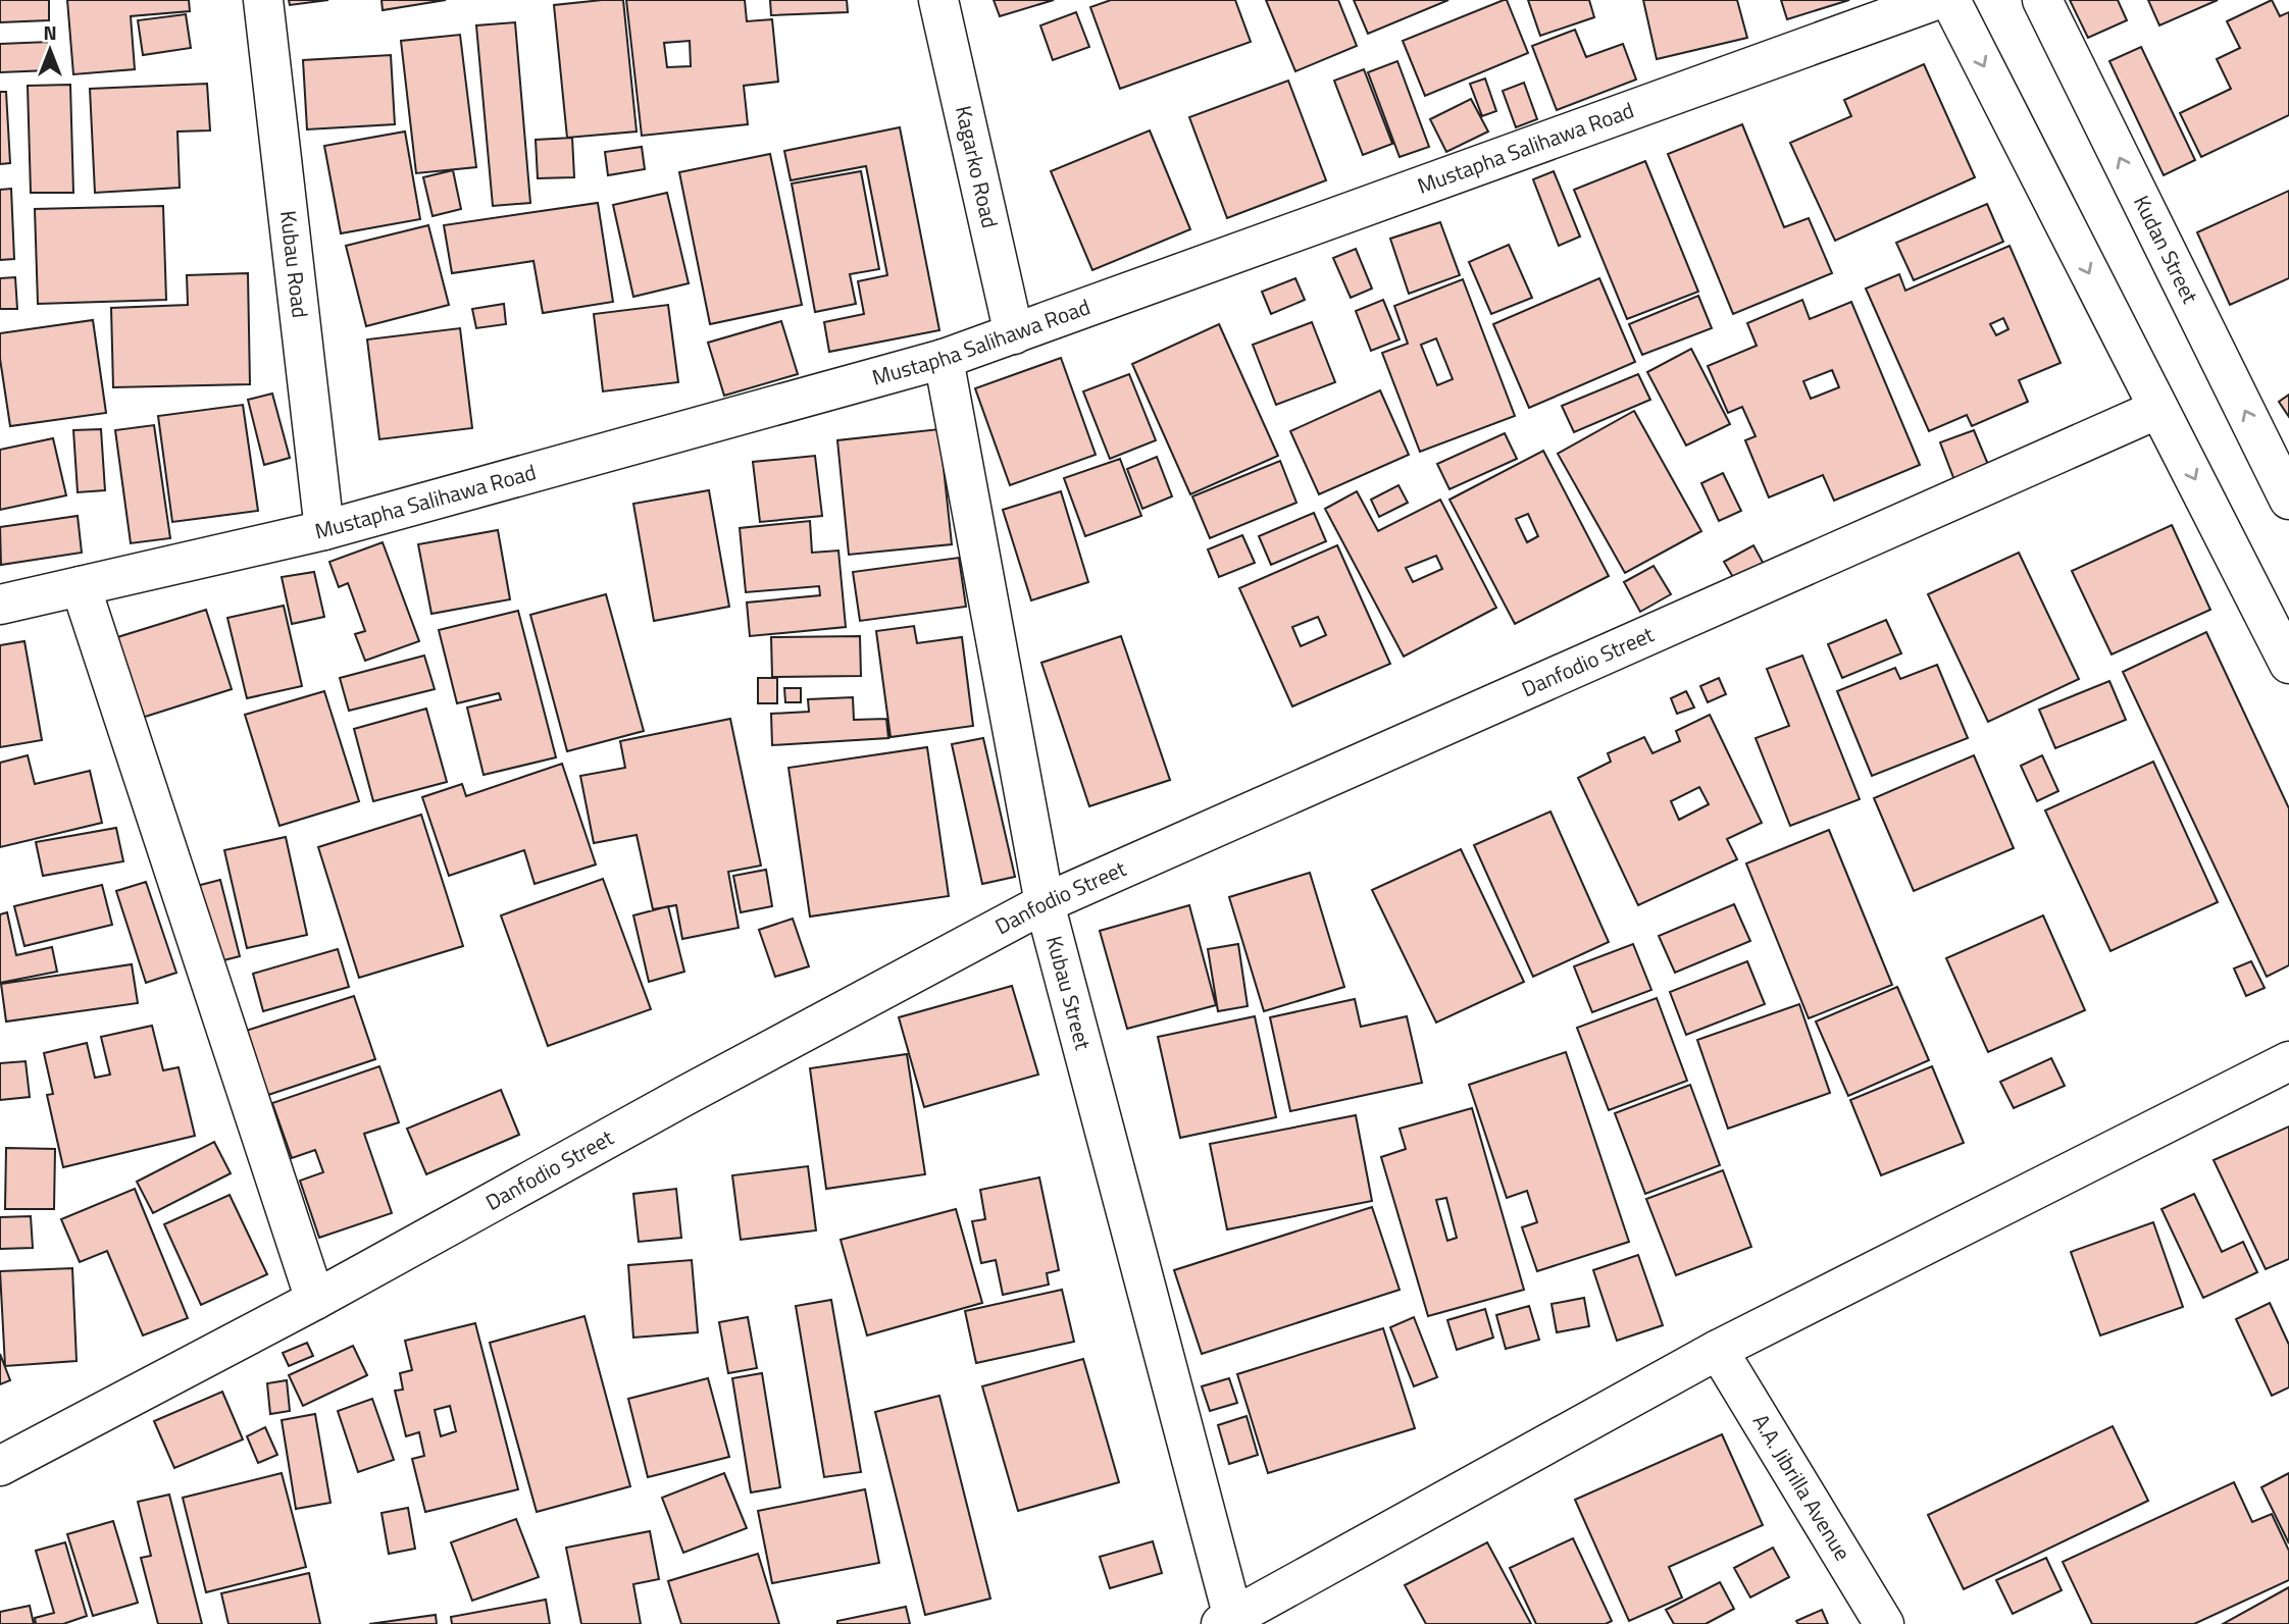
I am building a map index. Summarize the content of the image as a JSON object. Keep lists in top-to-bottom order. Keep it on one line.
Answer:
{"streets":{"street":["Mustapha Salihawa Road","Kagarko Road","Kudan Street","Kubau Road","Danfodio Street","Kubau Street","A.A. Jibrilla Avenue"]},"crossings":[["Mustapha Salihawa Road","Kagarko Road"],["Mustapha Salihawa Road","Kubau Road"],["Mustapha Salihawa Road","Kubau Street"],["Danfodio Street","Kubau Street"]],"north":"top"}
